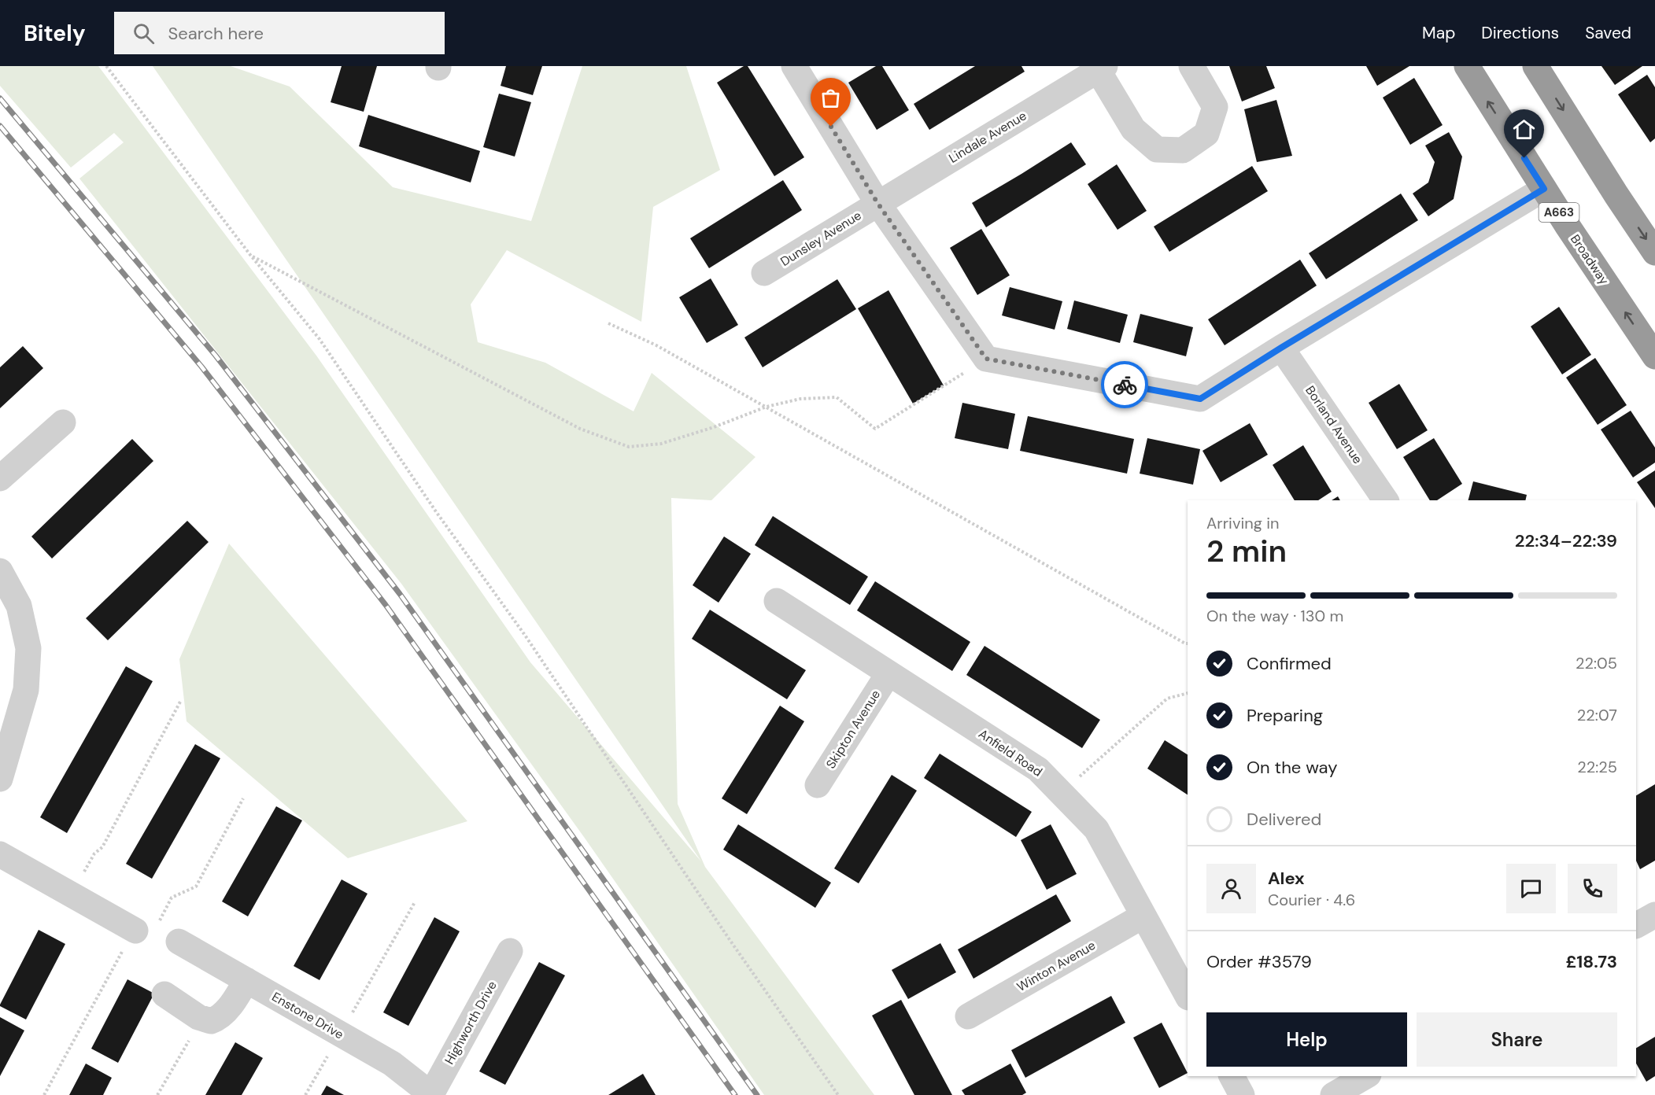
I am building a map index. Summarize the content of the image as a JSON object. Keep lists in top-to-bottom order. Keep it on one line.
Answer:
{"streets":{"highway":["A663","Broadway"],"street":["Lindale Avenue","Dunsley Avenue","Borland Avenue","Skipton Avenue","Anfield Road","Winton Avenue","Enstone Drive","Highworth Drive"]},"crossings":[["Lindale Avenue","Dunsley Avenue"],["Skipton Avenue","Anfield Road"],["Anfield Road","Winton Avenue"],["Enstone Drive","Highworth Drive"]],"page":{"header":"Bitely","search":"Search here","nav":["Map","Directions","Saved"],"heading":["2 min","Arriving in","22:34–22:39"],"panel":["Alex","Courier · 4.6","Order #3579","£18.73"],"bar":"On the way · 130 m","list":[["Confirmed","22:05"],["Preparing","22:07"],["On the way","22:25"],"Delivered"],"buttons":["Help","Share"]}}
